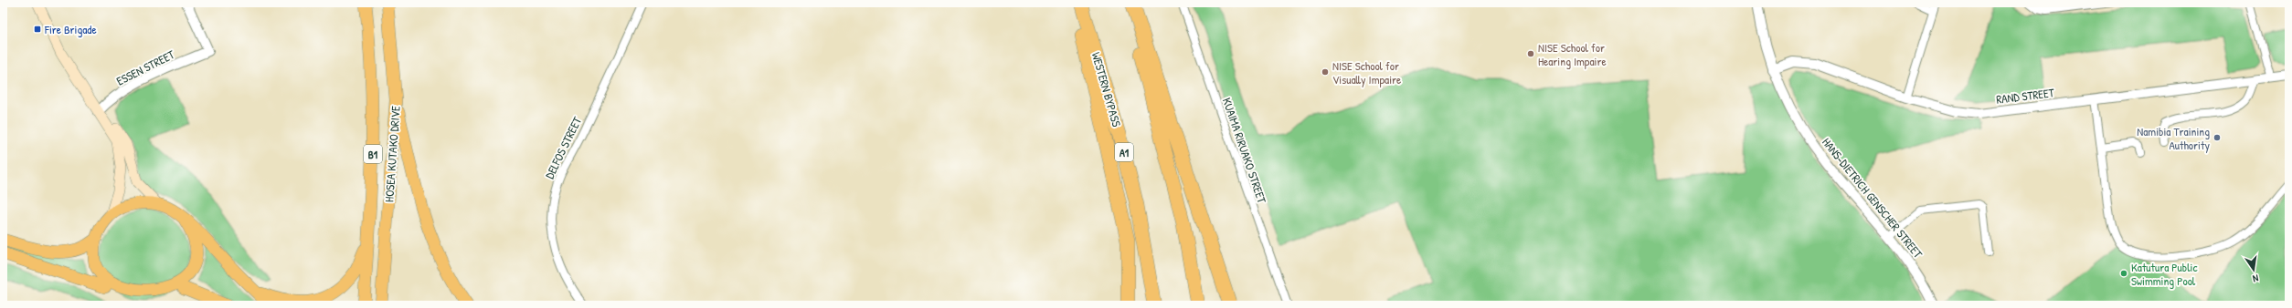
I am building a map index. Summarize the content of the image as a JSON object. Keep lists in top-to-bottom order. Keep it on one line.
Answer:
{"streets":{"highway":["WESTERN BYPASS","A1"],"main road":["B1","HOSEA KUTAKO DRIVE"],"street":["ESSEN STREET","RAND STREET","DELFOS STREET","KUAIMA RIRUAKO STREET","HANS-DIETRICH GENSCHER STREET"]},"crossings":[["RAND STREET","HANS-DIETRICH GENSCHER STREET"]],"places":{"transit":["Fire Brigade"],"other":["NISE School for Hearing Impaire","NISE School for Visually Impaire","Namibia Training Authority","Katutura Public Swimming Pool"]},"north":"bottom"}
